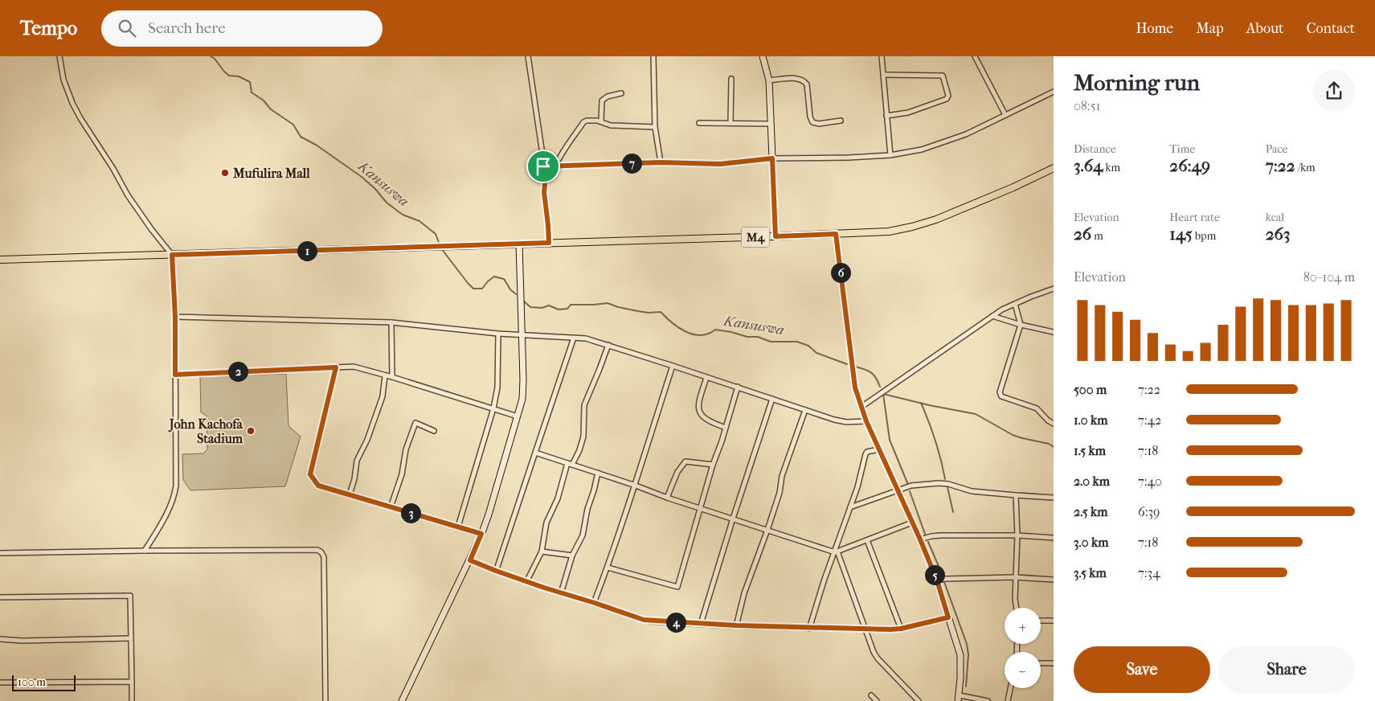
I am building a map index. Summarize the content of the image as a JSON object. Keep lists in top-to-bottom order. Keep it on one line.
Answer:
{"streets":{"main road":["M4"]},"water":["Kansuswa"],"places":["Mufulira Mall","John Kachofa Stadium"],"scale_bar":"100 m","page":{"header":"Tempo","search":"Search here","nav":["Home","Map","About","Contact"],"heading":["Morning run","08:51"],"stats":[["Distance","3.64 km"],["Time","26:49"],["Pace","7:22 /km"],["Elevation","26 m"],["Heart rate","145 bpm"],["kcal","263"]],"pins":["7","1","6","2","3","5","4"],"chart":["Elevation","80–104 m"],"list":[{"name":"500 m","note":"7:22"},{"name":"1.0 km","note":"7:42"},{"name":"1.5 km","note":"7:18"},{"name":"2.0 km","note":"7:40"},{"name":"2.5 km","note":"6:39"},{"name":"3.0 km","note":"7:18"},{"name":"3.5 km","note":"7:34"}],"map_buttons":["+","−"],"buttons":["Save","Share"],"scale":"100 m"}}
